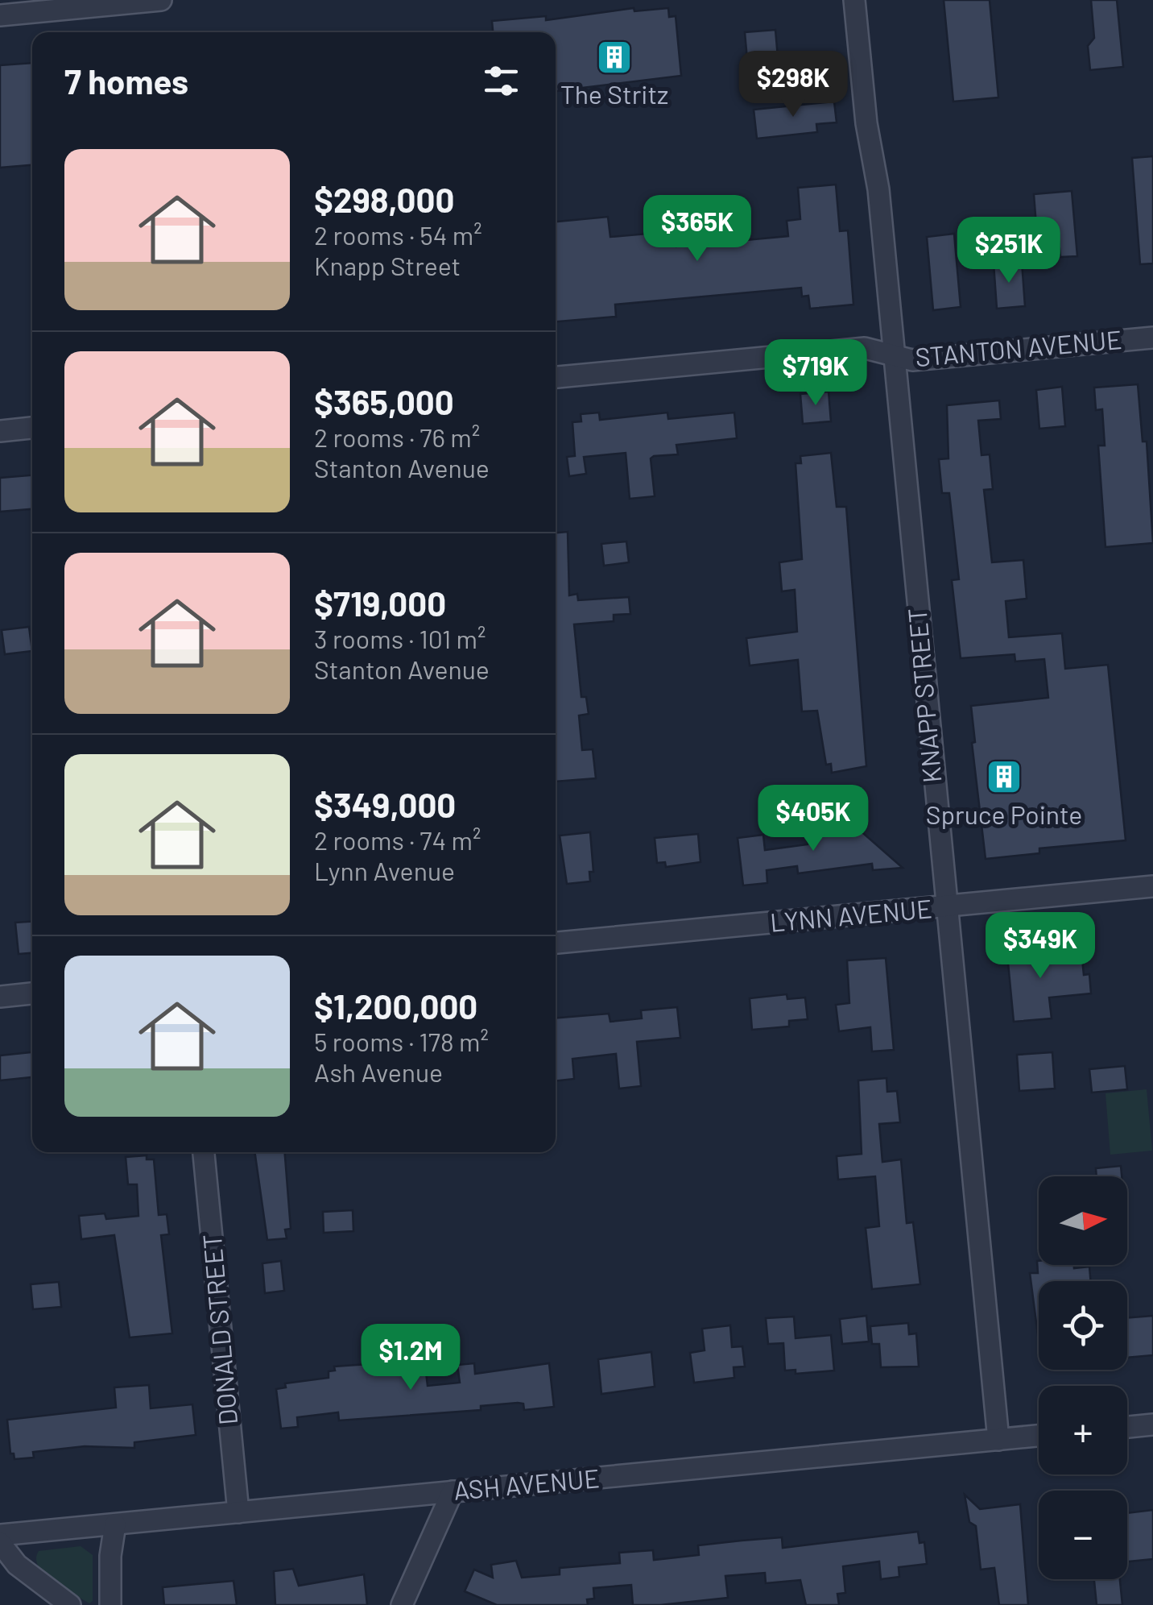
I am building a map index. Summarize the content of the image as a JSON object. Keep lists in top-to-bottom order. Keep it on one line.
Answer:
{"streets":{"street":["STANTON AVENUE","KNAPP STREET","LYNN AVENUE","DONALD STREET","ASH AVENUE"]},"crossings":[["STANTON AVENUE","KNAPP STREET"],["KNAPP STREET","LYNN AVENUE"],["KNAPP STREET","ASH AVENUE"],["DONALD STREET","ASH AVENUE"]],"places":{"building":["The Stritz","Spruce Pointe"]},"north":"right","page":{"heading":"7 homes","price":["$298K","$365K","$251K","$719K","$405K","$349K","$1.2M"],"list":[{"name":"$298,000","note":"2 rooms · 54 m² · Knapp Street"},{"name":"$365,000","note":"2 rooms · 76 m² · Stanton Avenue"},{"name":"$719,000","note":"3 rooms · 101 m² · Stanton Avenue"},{"name":"$349,000","note":"2 rooms · 74 m² · Lynn Avenue"},{"name":"$1,200,000","note":"5 rooms · 178 m² · Ash Avenue"}],"map_buttons":["+","−"]}}
